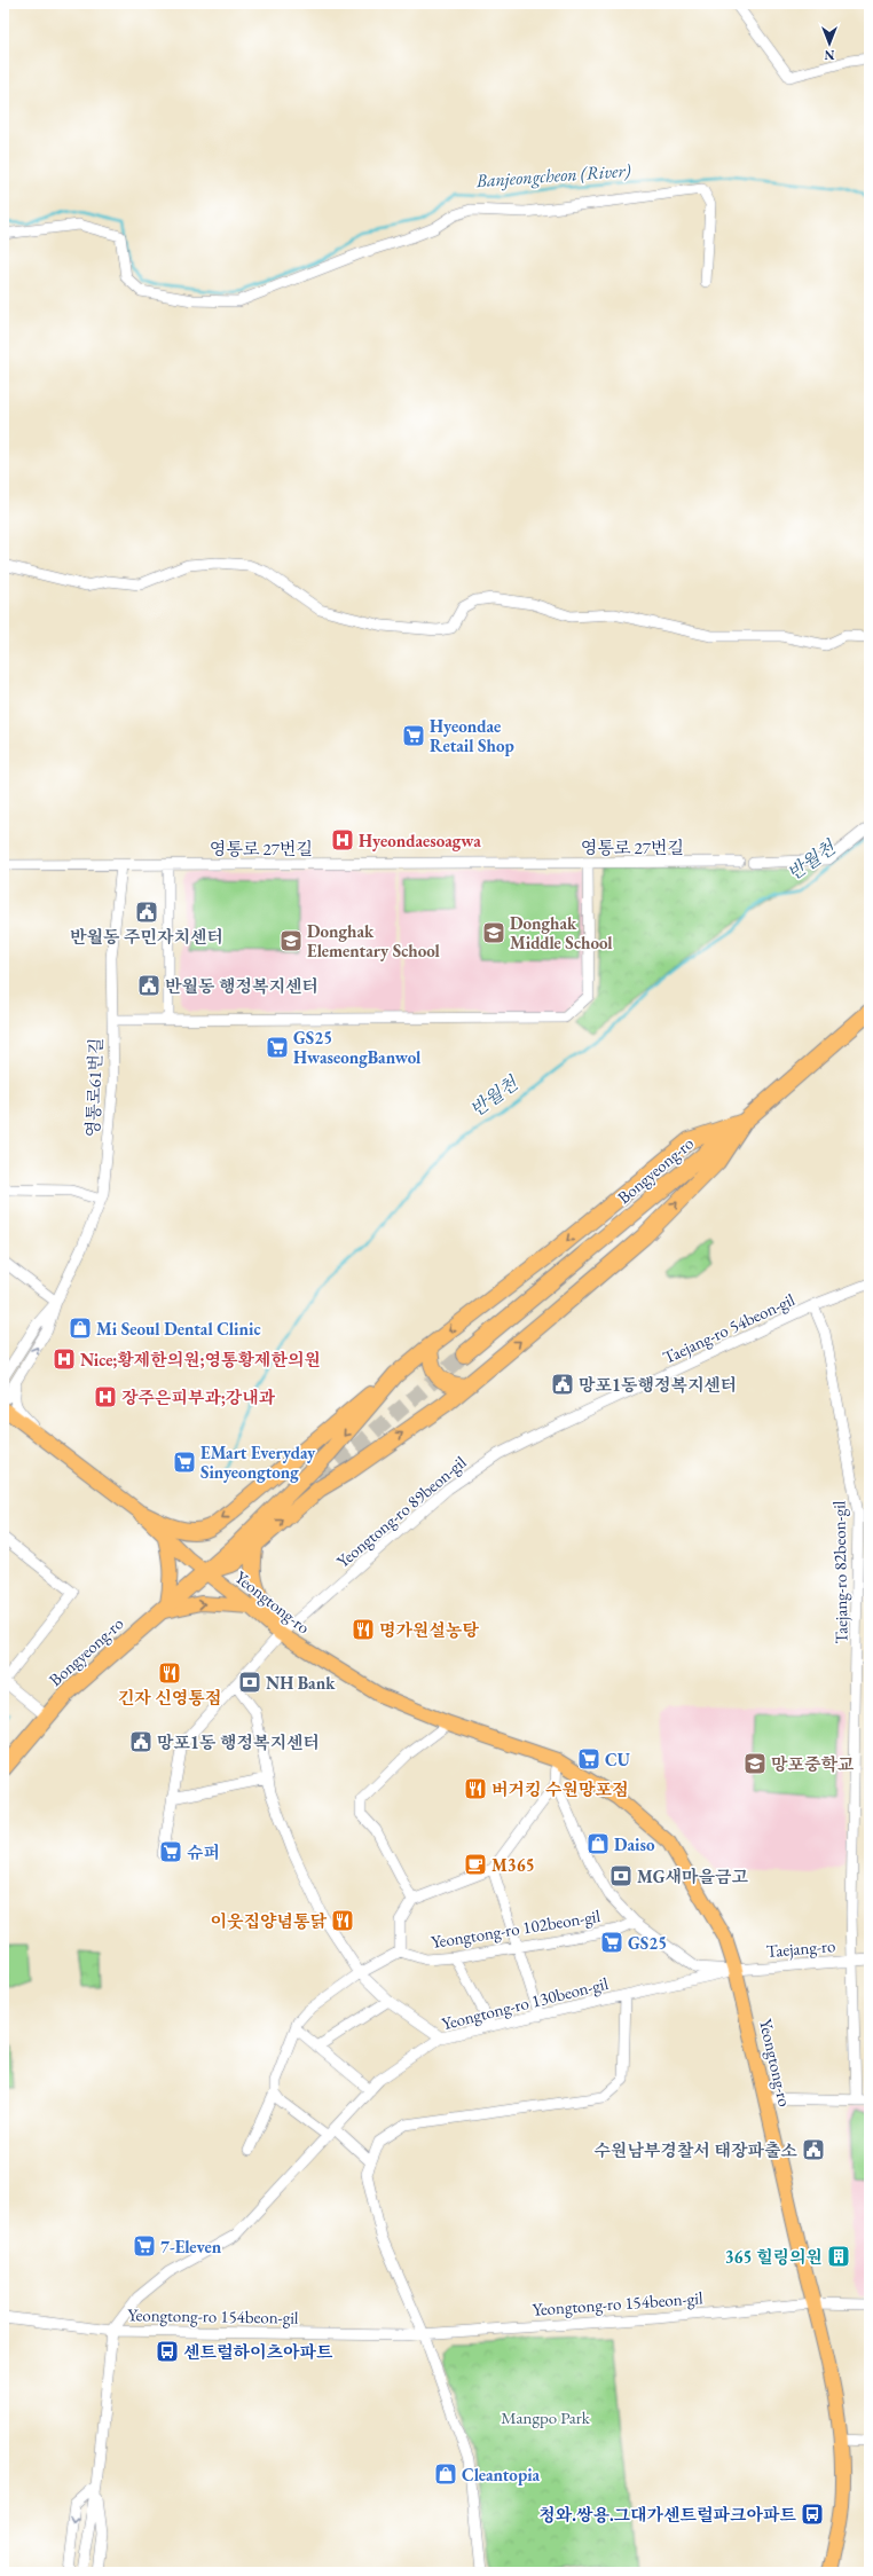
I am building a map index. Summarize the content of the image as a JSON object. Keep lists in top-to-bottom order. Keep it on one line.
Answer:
{"streets":{"highway":["Bongyeong-ro"],"main road":["Yeongtong-ro"],"street":["영통로 27번길","영통로61번길","Taejang-ro 54beon-gil","Yeongtong-ro 89beon-gil","Taejang-ro 82beon-gil","Yeongtong-ro 102beon-gil","Taejang-ro","Yeongtong-ro 130beon-gil","Yeongtong-ro 154beon-gil"]},"crossings":[["영통로 27번길","영통로61번길"],["Bongyeong-ro","Yeongtong-ro"],["Taejang-ro 54beon-gil","Yeongtong-ro 89beon-gil"],["Taejang-ro 54beon-gil","Taejang-ro 82beon-gil"],["Yeongtong-ro 89beon-gil","Yeongtong-ro"],["Taejang-ro 82beon-gil","Taejang-ro"],["Yeongtong-ro","Taejang-ro"],["Yeongtong-ro","Yeongtong-ro 130beon-gil"],["Yeongtong-ro","Yeongtong-ro 154beon-gil"],["Taejang-ro","Yeongtong-ro 130beon-gil"],["Yeongtong-ro 130beon-gil","Yeongtong-ro 154beon-gil"]],"water":["Banjeongcheon (River)","반월천"],"parks":["Mangpo Park"],"places":{"supermarket":["Hyeondae Retail Shop","GS25 HwaseongBanwol","EMart Everyday Sinyeongtong","CU","슈퍼","GS25","7-Eleven"],"hospital":["Hyeondaesoagwa","Nice;황제한의원;영통황제한의원","장주은피부과;강내과"],"public building":["반월동 주민자치센터","반월동 행정복지센터","망포1동행정복지센터","망포1동 행정복지센터","수원남부경찰서 태장파출소"],"school or university":["Donghak Middle School","Donghak Elementary School","망포중학교"],"shop":["Mi Seoul Dental Clinic","Daiso","Cleantopia"],"restaurant":["명가원설농탕","긴자 신영통점","버거킹 수원망포점","이웃집양념통닭"],"bank":["NH Bank","MG새마을금고"],"cafe":["M365"],"building":["365 힐링의원"],"bus stop":["센트럴하이츠아파트","청와.쌍용.그대가센트럴파크아파트"]},"north":"bottom"}
